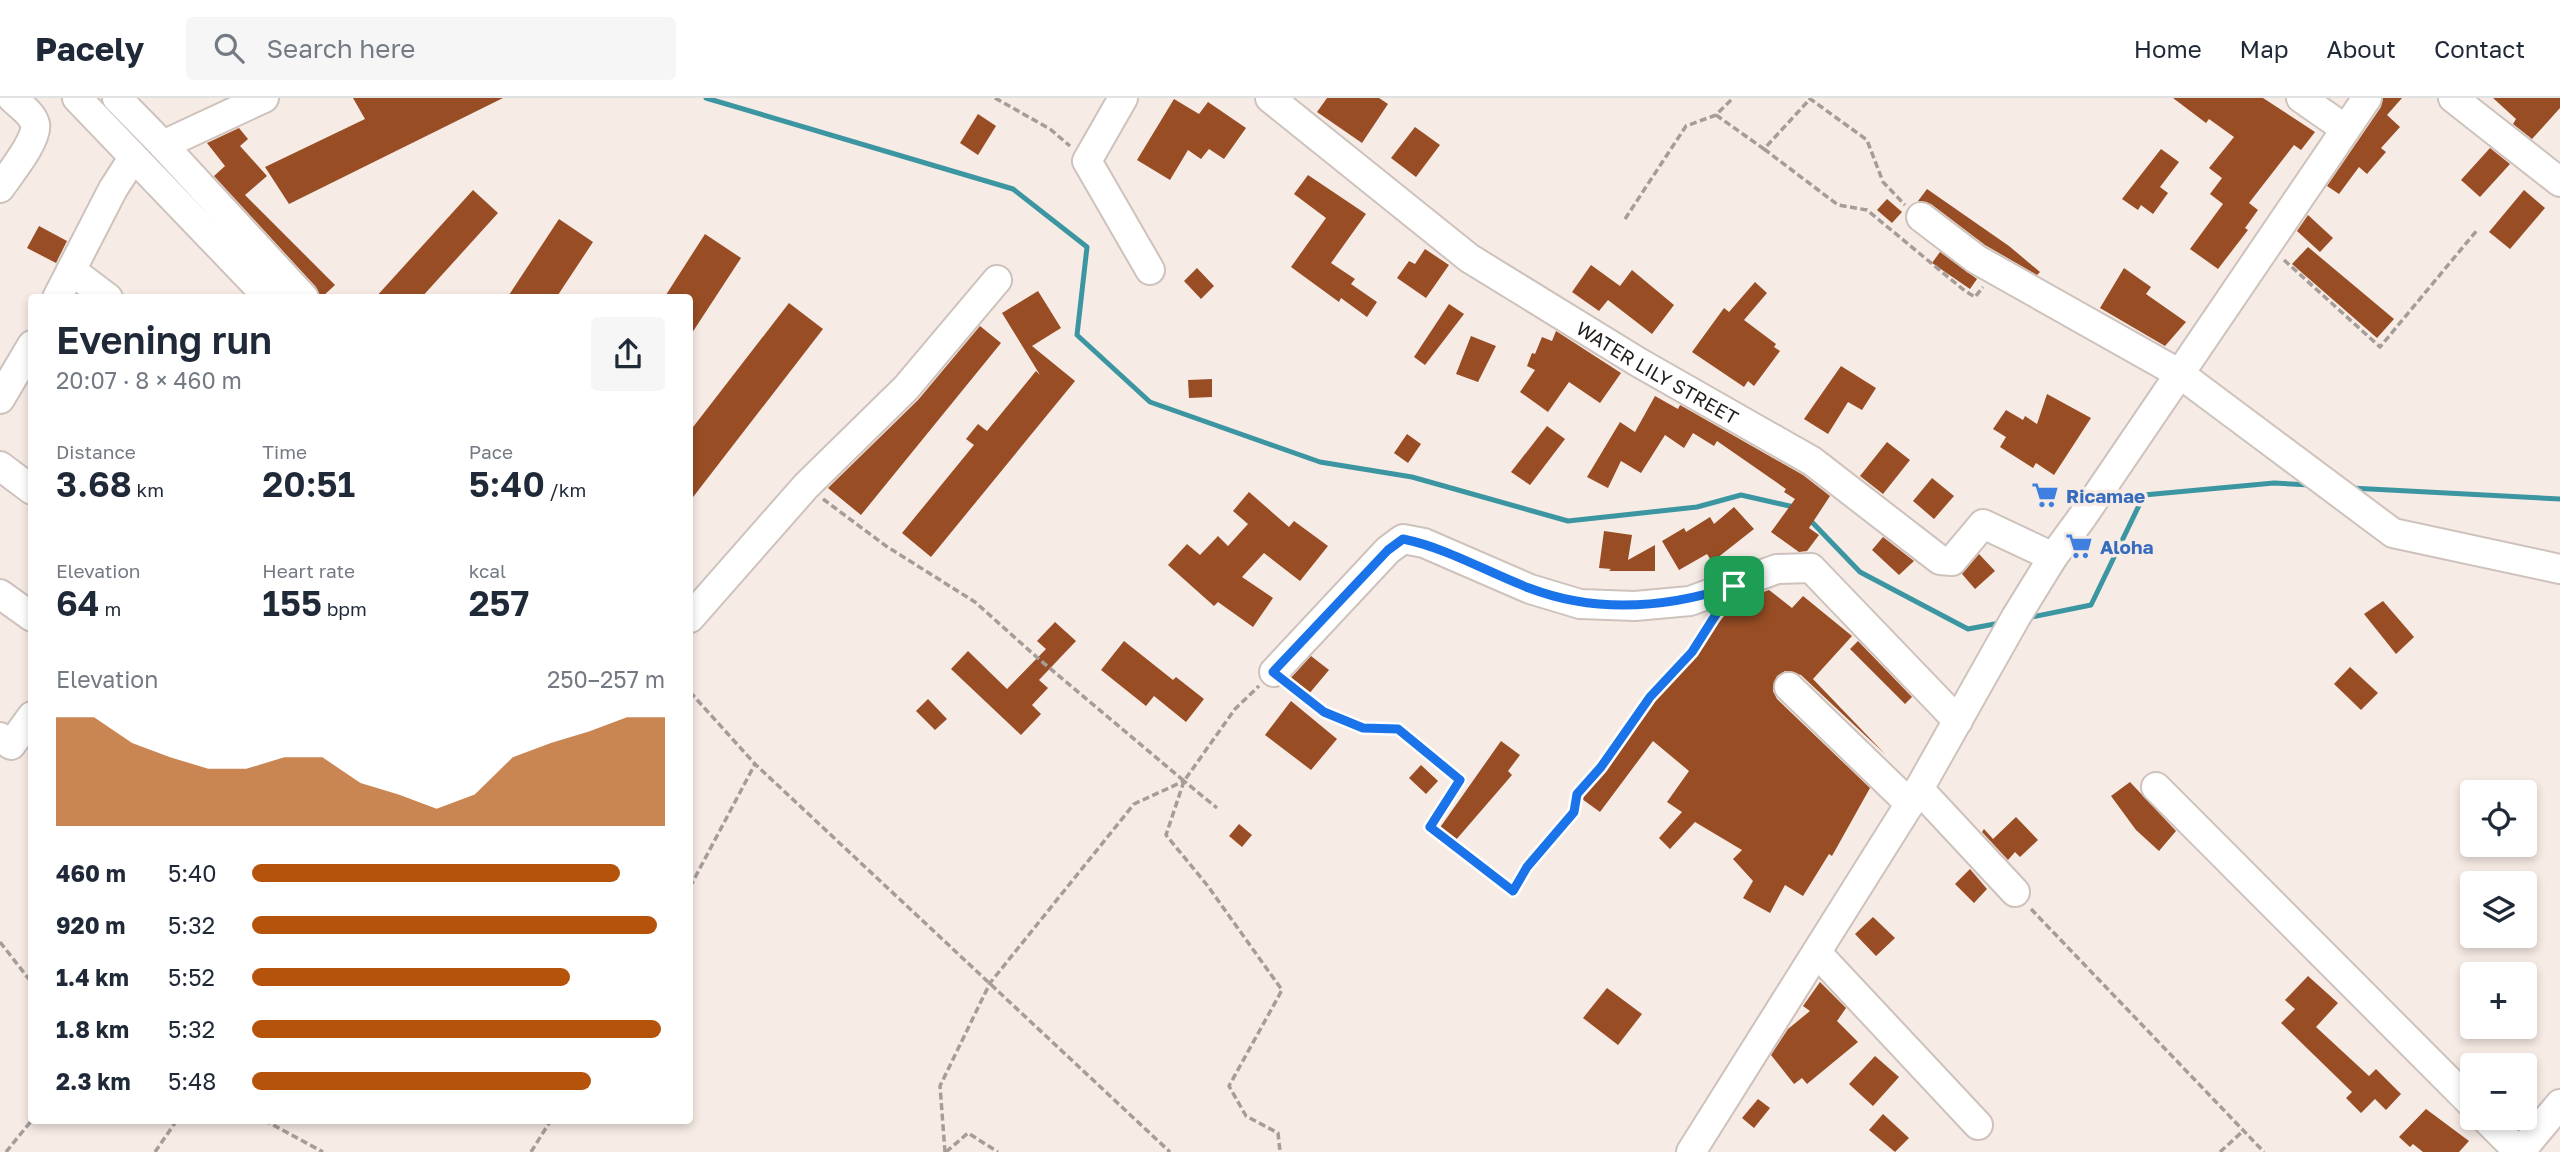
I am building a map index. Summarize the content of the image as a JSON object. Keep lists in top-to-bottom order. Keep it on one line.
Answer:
{"streets":{"street":["WATER LILY STREET"]},"places":{"supermarket":["Ricamae","Aloha"]},"page":{"header":"Pacely","search":"Search here","nav":["Home","Map","About","Contact"],"heading":["Evening run","20:07 · 8 × 460 m"],"stats":[["Distance","3.68 km"],["Time","20:51"],["Pace","5:40 /km"],["Elevation","64 m"],["Heart rate","155 bpm"],["kcal","257"]],"chart":["Elevation","250–257 m"],"map_buttons":["+","−"],"list":[{"name":"460 m","note":"5:40"},{"name":"920 m","note":"5:32"},{"name":"1.4 km","note":"5:52"},{"name":"1.8 km","note":"5:32"},{"name":"2.3 km","note":"5:48"}]}}
